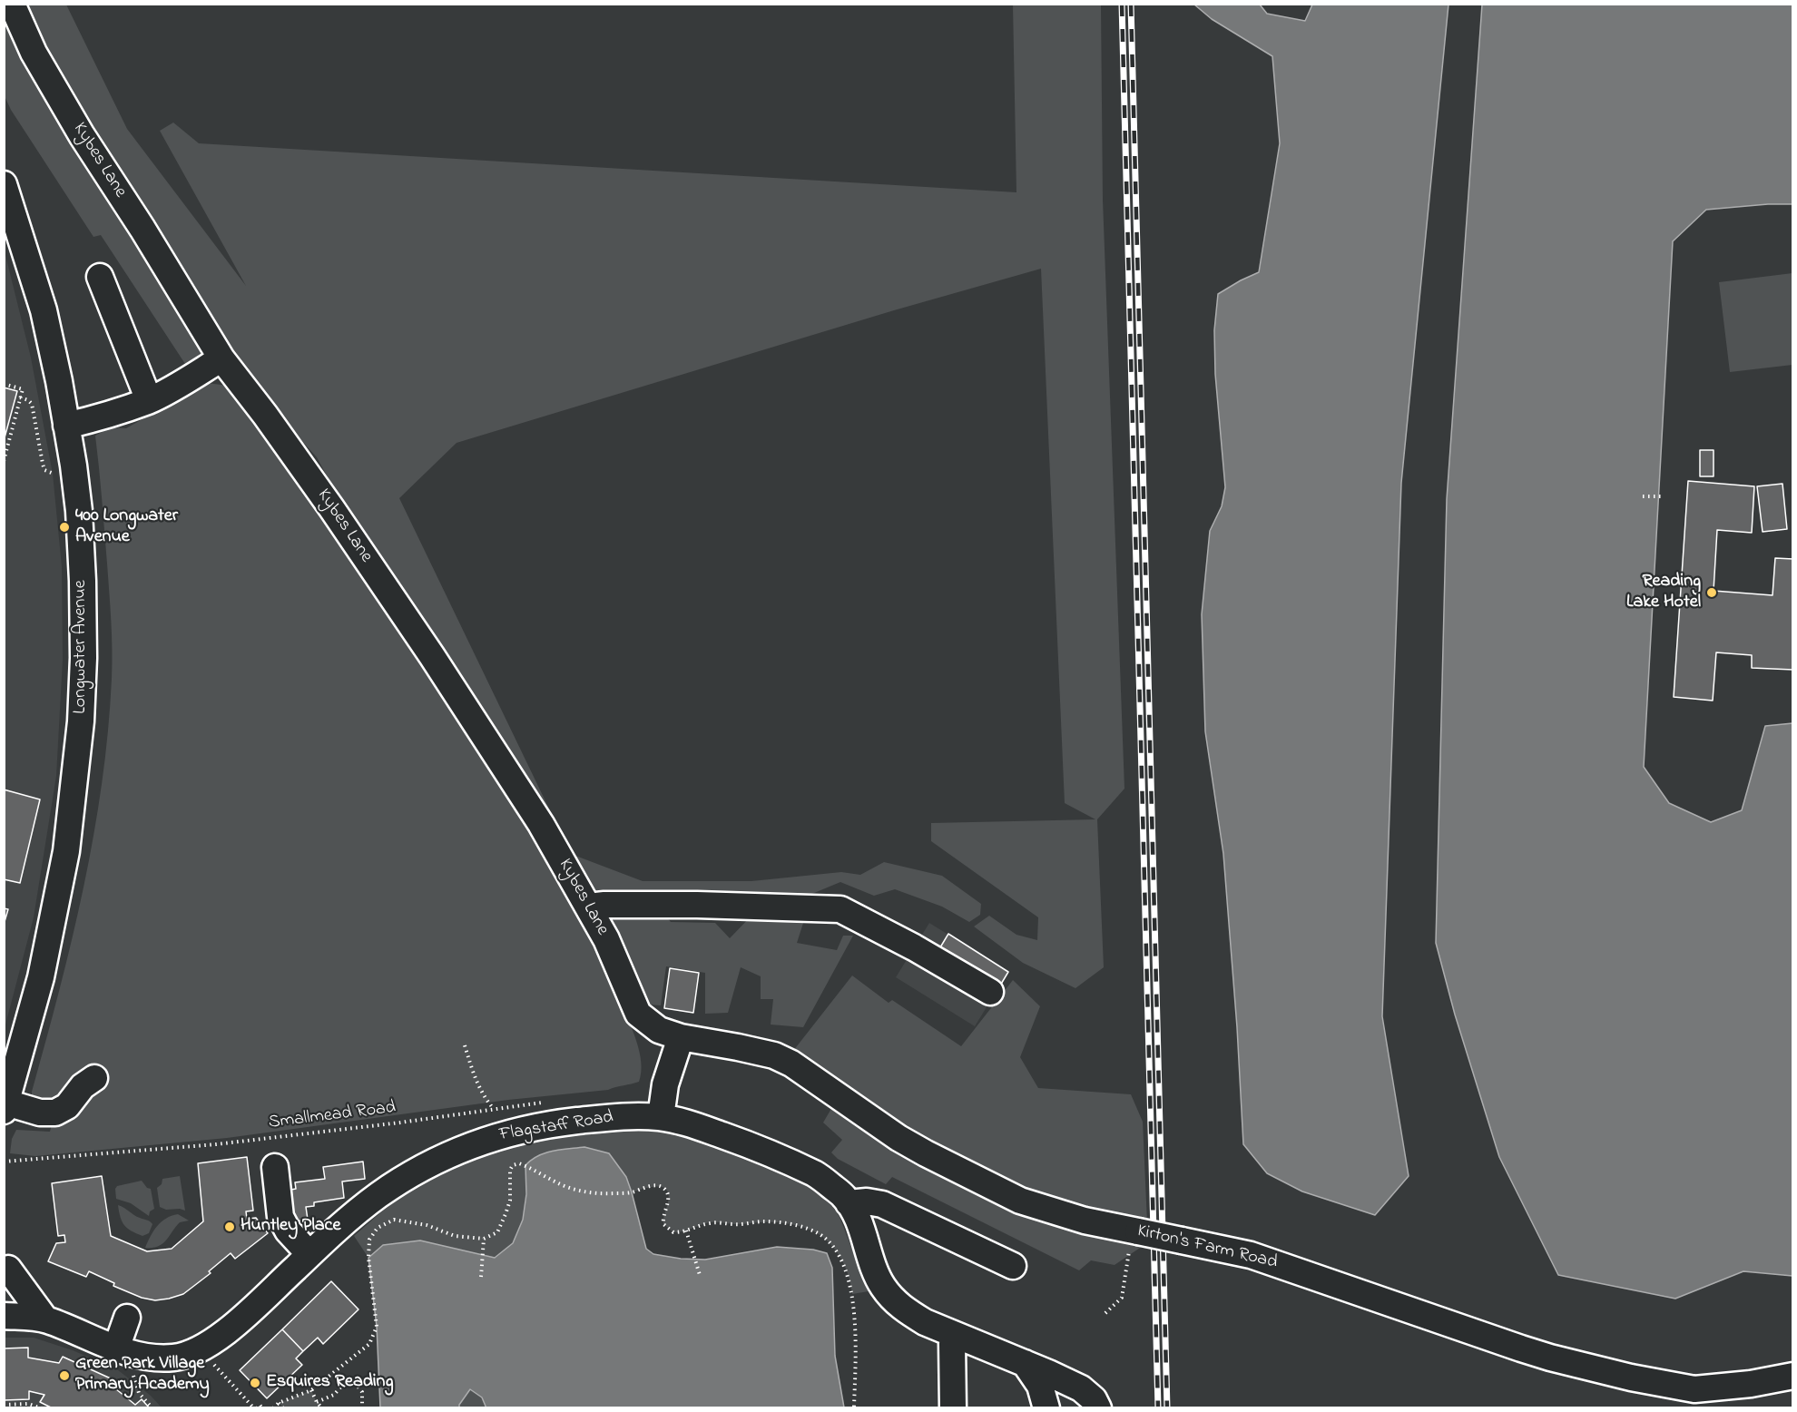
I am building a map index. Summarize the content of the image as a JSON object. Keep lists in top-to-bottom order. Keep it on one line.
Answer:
{"streets":{"street":["Kybes Lane","Longwater Avenue","Flagstaff Road","Kirton's Farm Road"],"path":["Smallmead Road"]},"crossings":[["Kybes Lane","Kirton's Farm Road"]],"places":["400 Longwater Avenue","Reading Lake Hotel","Huntley Place","Green Park Village Primary Academy","Esquires Reading"]}
